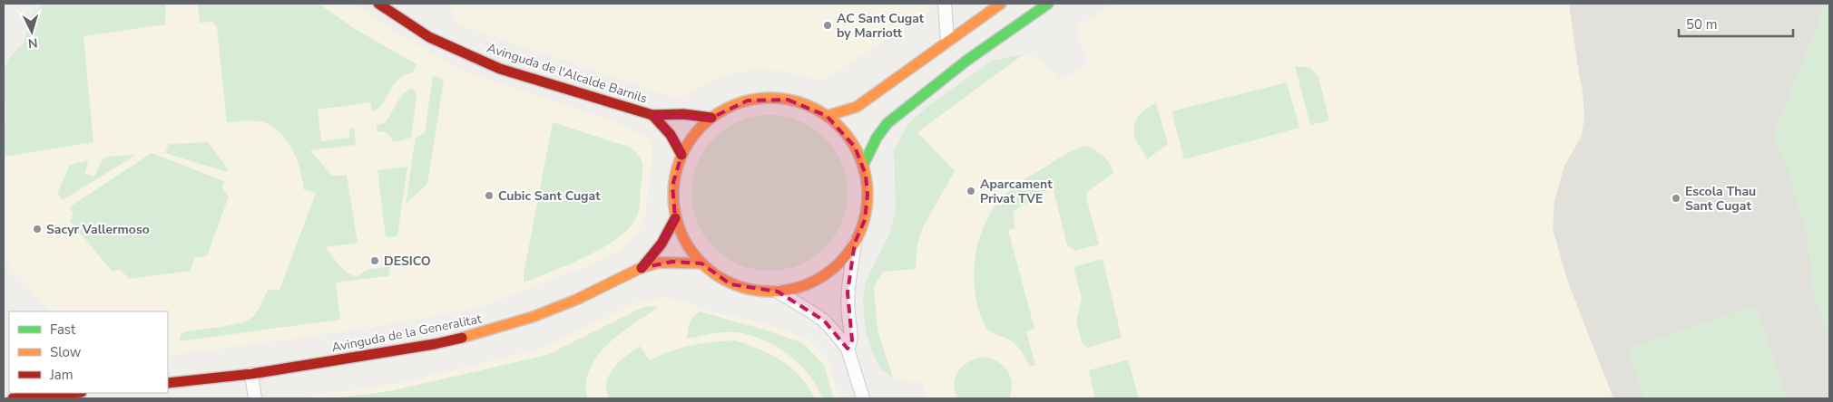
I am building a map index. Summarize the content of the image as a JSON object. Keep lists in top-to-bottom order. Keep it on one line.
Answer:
{"streets":{"street":["Avinguda de l'Alcalde Barnils","Avinguda de la Generalitat"]},"places":["AC Sant Cugat by Marriott","Aparcament Privat TVE","Cubic Sant Cugat","Escola Thau Sant Cugat","Sacyr Vallermoso","DESICO"],"legend":["Fast","Slow","Jam"],"scale_bar":"50 m","north":"bottom"}
